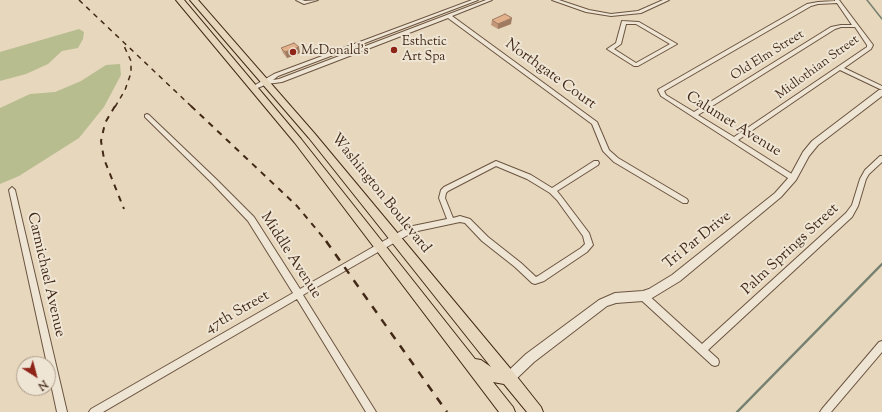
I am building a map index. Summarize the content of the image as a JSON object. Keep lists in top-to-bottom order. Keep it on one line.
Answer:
{"streets":{"main road":["Washington Boulevard"],"street":["Old Elm Street","Midlothian Street","Northgate Court","Calumet Avenue","Tri Par Drive","Palm Springs Street","Middle Avenue","Carmichael Avenue","47th Street"]},"crossings":[["Old Elm Street","Midlothian Street"],["Old Elm Street","Calumet Avenue"],["Midlothian Street","Calumet Avenue"],["Calumet Avenue","Tri Par Drive"],["Washington Boulevard","Tri Par Drive"],["Washington Boulevard","47th Street"],["Middle Avenue","47th Street"]],"places":["Esthetic Art Spa","McDonald's"],"north":"bottom right"}
